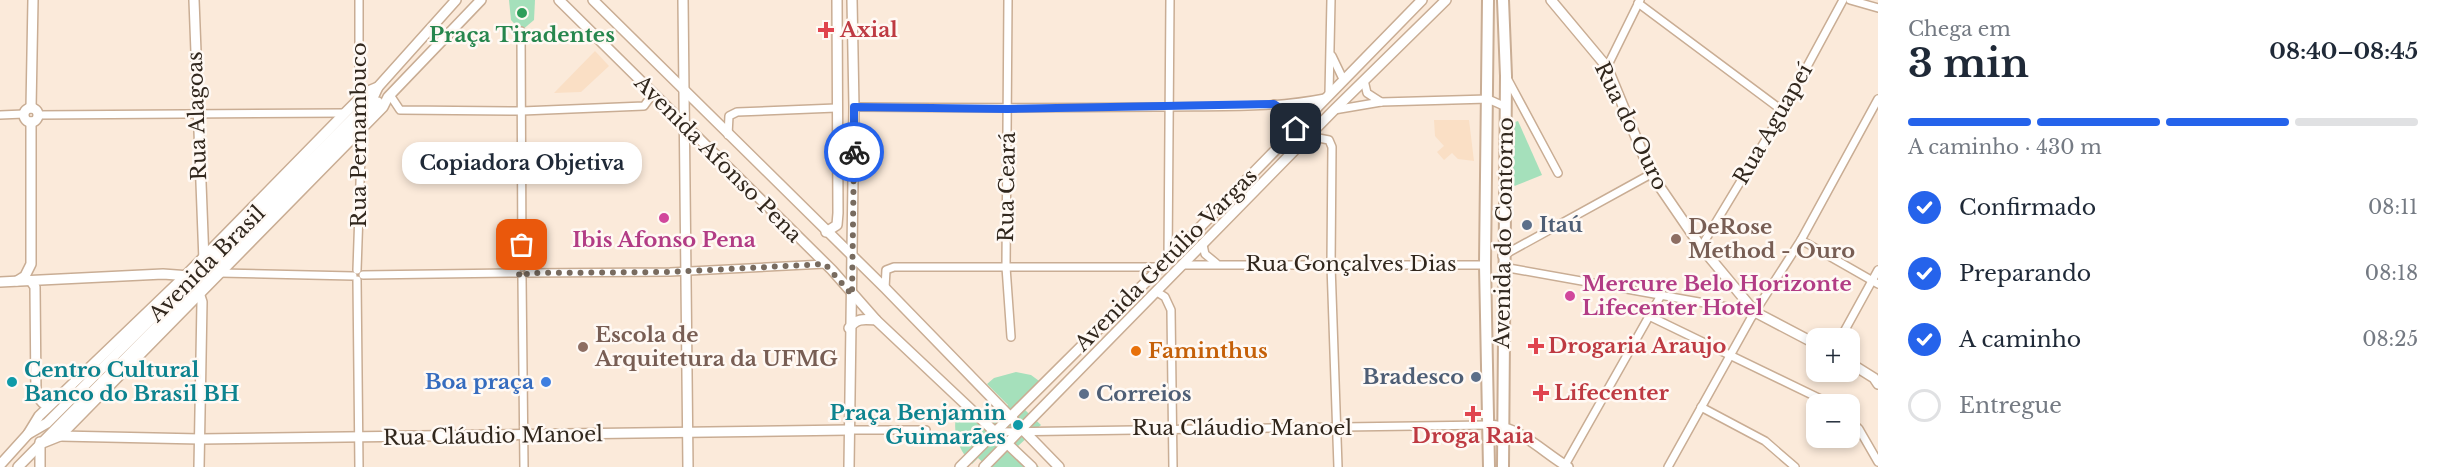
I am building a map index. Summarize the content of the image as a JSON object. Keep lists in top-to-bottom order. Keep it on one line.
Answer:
{"streets":{"main road":["Rua Alagoas","Rua do Ouro","Avenida Afonso Pena","Avenida do Contorno","Avenida Getúlio Vargas","Avenida Brasil","Rua Cláudio Manoel"],"street":["Rua Aguapeí","Rua Pernambuco","Rua Ceará","Rua Gonçalves Dias"]},"crossings":[["Rua Alagoas","Avenida Brasil"],["Rua Alagoas","Rua Cláudio Manoel"],["Rua Aguapeí","Rua do Ouro"],["Rua Pernambuco","Avenida Brasil"],["Rua Pernambuco","Rua Cláudio Manoel"],["Avenida Afonso Pena","Avenida Getúlio Vargas"],["Avenida Afonso Pena","Rua Cláudio Manoel"],["Avenida do Contorno","Rua Gonçalves Dias"],["Avenida do Contorno","Rua Cláudio Manoel"],["Avenida Getúlio Vargas","Rua Gonçalves Dias"],["Avenida Getúlio Vargas","Rua Cláudio Manoel"],["Avenida Brasil","Rua Cláudio Manoel"]],"places":{"other":["Praça Tiradentes","Ibis Afonso Pena","Itaú","DeRose Method - Ouro","Copiadora Objetiva","Mercure Belo Horizonte Lifecenter Hotel","Escola de Arquitetura da UFMG","Faminthus","Bradesco","Centro Cultural Banco do Brasil BH","Boa praça","Correios","Praça Benjamin Guimarães"],"health":["Axial","Drogaria Araujo","Lifecenter","Droga Raia"]},"page":{"heading":["3 min","Chega em","08:40–08:45"],"bar":"A caminho · 430 m","bubble":"Copiadora Objetiva","list":[["Confirmado","08:11"],["Preparando","08:18"],["A caminho","08:25"],"Entregue"],"map_buttons":["+","−"]}}
